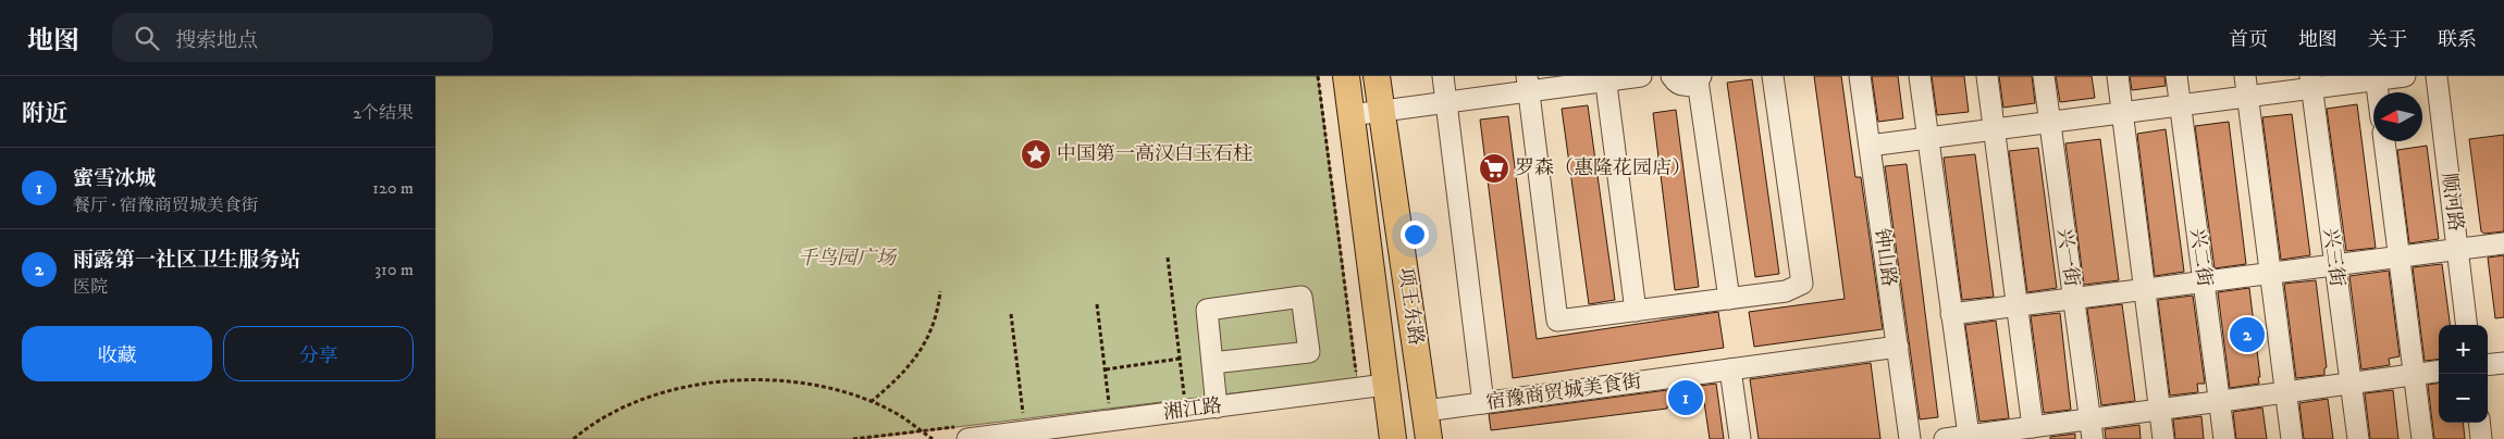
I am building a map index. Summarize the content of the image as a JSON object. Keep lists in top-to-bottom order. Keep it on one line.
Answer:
{"streets":{"main road":["项王东路"],"street":["顺河路","钟山路","兴一街","兴二街","兴三街","宿豫商贸城美食街","湘江路"]},"crossings":[["钟山路","宿豫商贸城美食街"],["项王东路","宿豫商贸城美食街"],["项王东路","湘江路"]],"parks":["千鸟园广场"],"places":{"place":["中国第一高汉白玉石柱"],"supermarket":["罗森（惠隆花园店）"]},"north":"left","page":{"header":"地图","search":"搜索地点","nav":["首页","地图","关于","联系"],"heading":["附近","2个结果"],"list":[{"mark":"1","name":"蜜雪冰城","note":"餐厅 · 宿豫商贸城美食街","value":"120 m"},{"mark":"2","name":"雨露第一社区卫生服务站","note":"医院","value":"310 m"}],"buttons":["收藏","分享"],"pins":["2","1"],"map_buttons":["+","−"]}}
